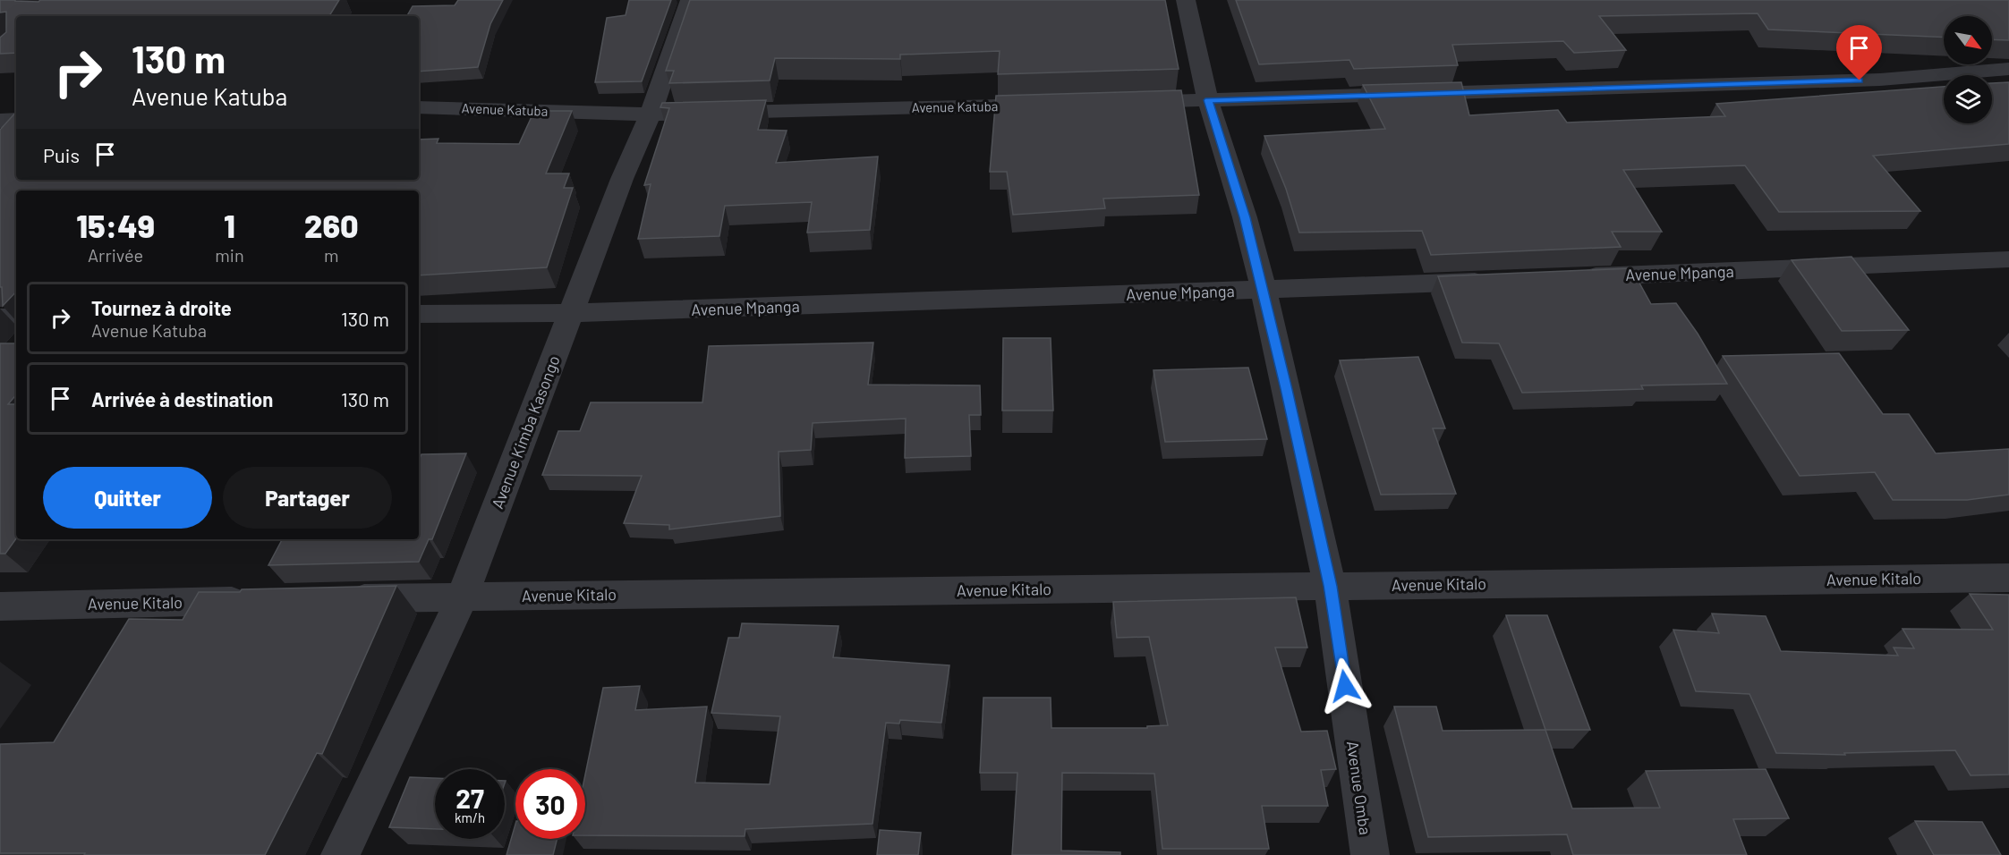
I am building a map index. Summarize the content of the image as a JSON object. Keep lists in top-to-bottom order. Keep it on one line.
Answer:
{"streets":{"street":["Avenue Katuba","Avenue Mpanga","Avenue Kimba Kasongo","Avenue Kitalo","Avenue Omba"]},"crossings":[["Avenue Katuba","Avenue Kimba Kasongo"],["Avenue Mpanga","Avenue Kimba Kasongo"],["Avenue Mpanga","Avenue Omba"],["Avenue Kimba Kasongo","Avenue Kitalo"],["Avenue Kitalo","Avenue Omba"]],"north":"bottom right","page":{"turn":["130 m","Avenue Katuba"],"then":"Puis","eta":["15:49","Arrivée","1","min","260","m"],"list":[{"name":"Tournez à droite","note":"Avenue Katuba","value":"130 m"},{"name":"Arrivée à destination","value":"130 m"}],"buttons":["Quitter","Partager"],"speed":"27 km/h","limit":"30"}}
